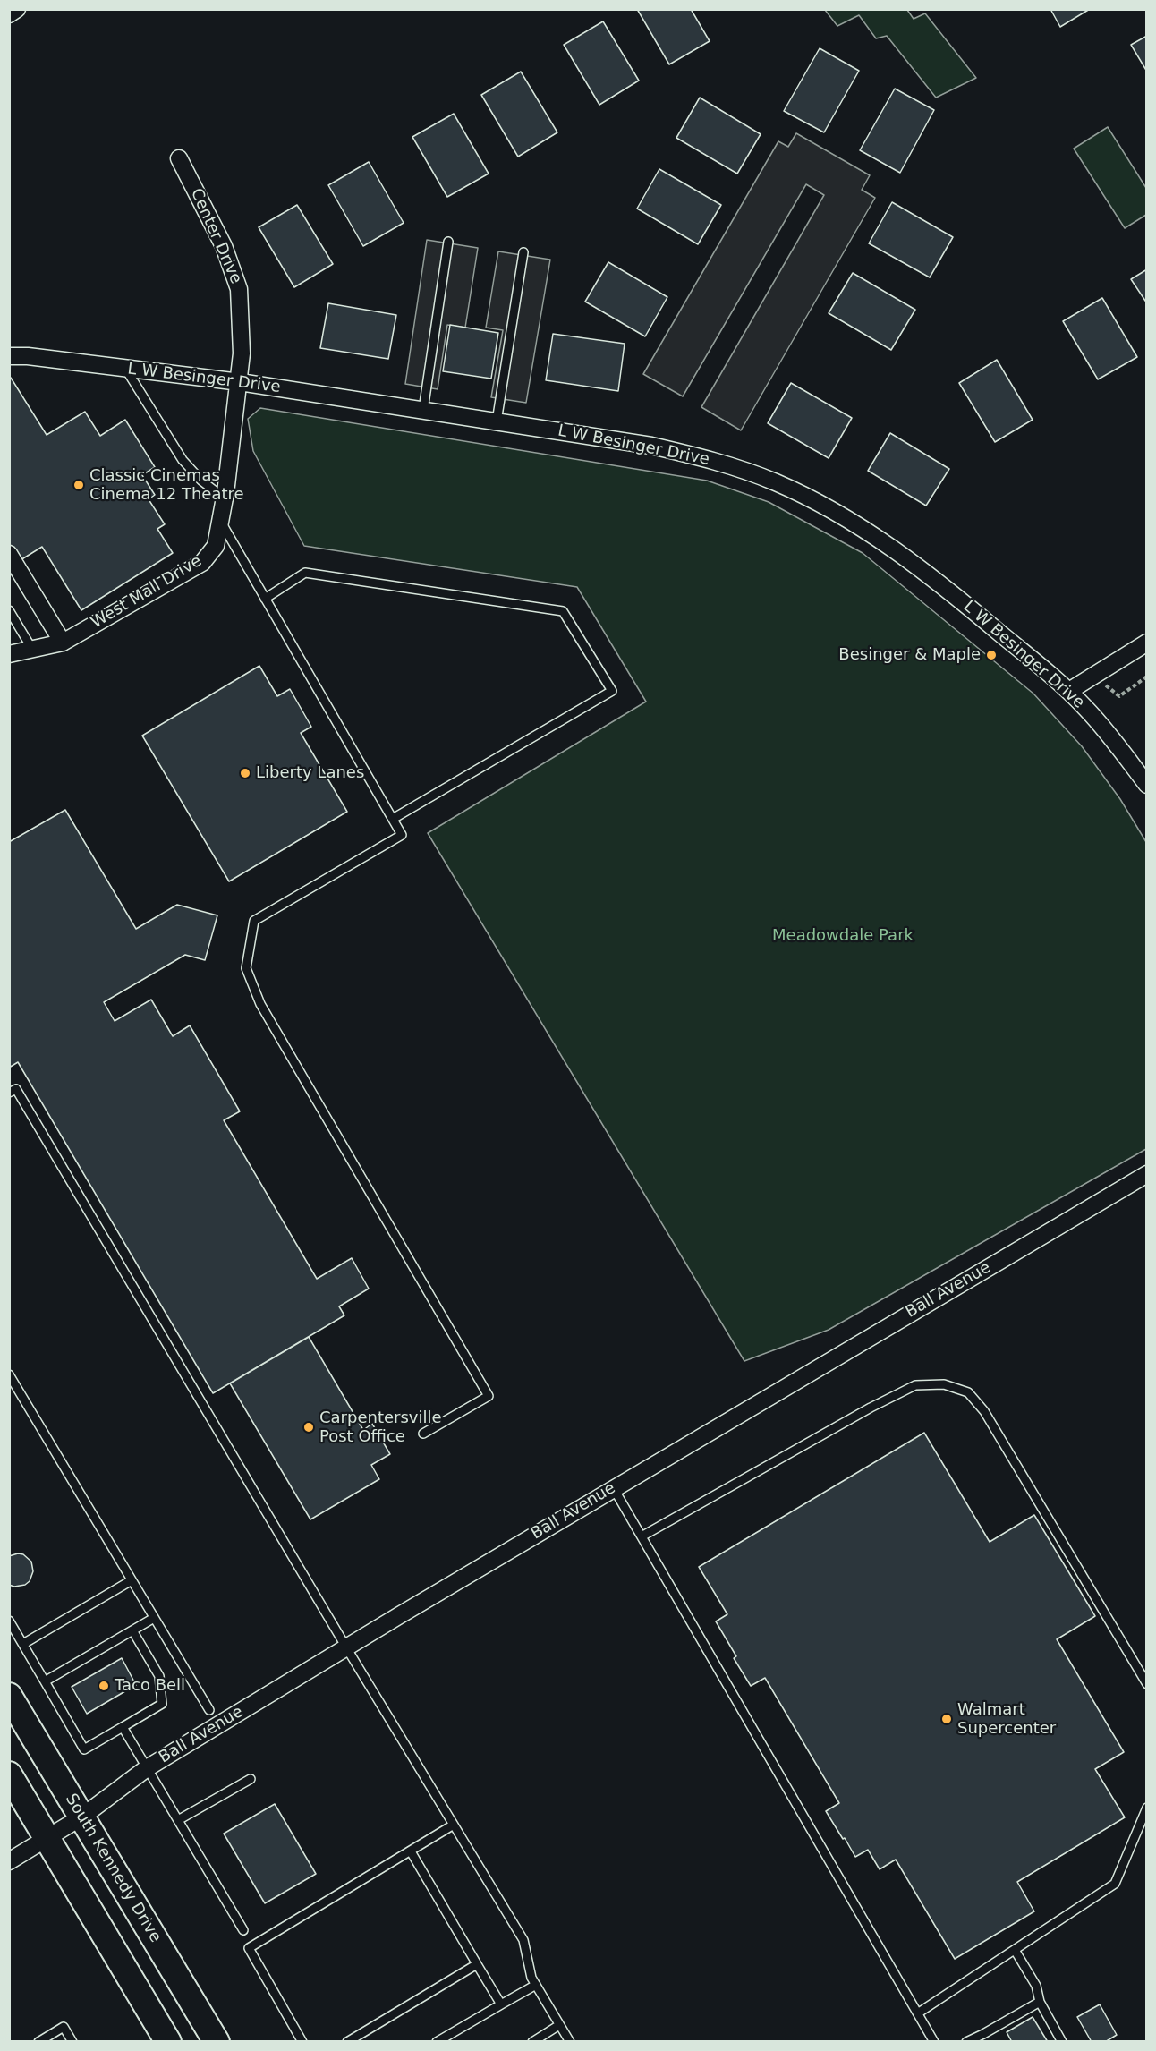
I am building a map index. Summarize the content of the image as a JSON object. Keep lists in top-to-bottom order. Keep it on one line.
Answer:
{"streets":{"main road":["South Kennedy Drive"],"street":["Center Drive","L W Besinger Drive","West Mall Drive","Ball Avenue"]},"crossings":[["Center Drive","L W Besinger Drive"],["Center Drive","West Mall Drive"],["L W Besinger Drive","West Mall Drive"],["Ball Avenue","South Kennedy Drive"]],"parks":["Meadowdale Park"],"places":["Classic Cinemas Cinema 12 Theatre","Besinger & Maple","Liberty Lanes","Carpentersville Post Office","Taco Bell","Walmart Supercenter"]}
